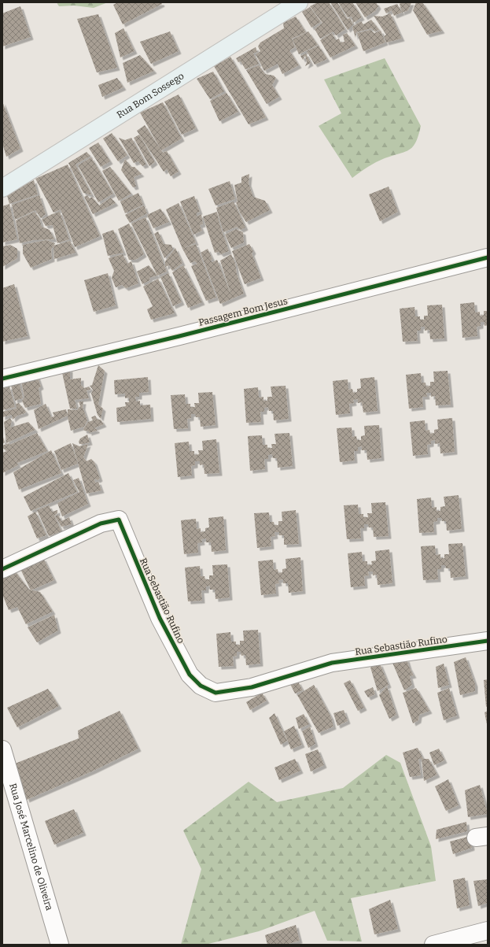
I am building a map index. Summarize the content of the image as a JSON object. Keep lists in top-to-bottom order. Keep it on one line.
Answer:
{"streets":{"main road":["Rua Bom Sossego"],"street":["Passagem Bom Jesus","Rua Sebastião Rufino","Rua José Marcelino de Oliveira"]}}
